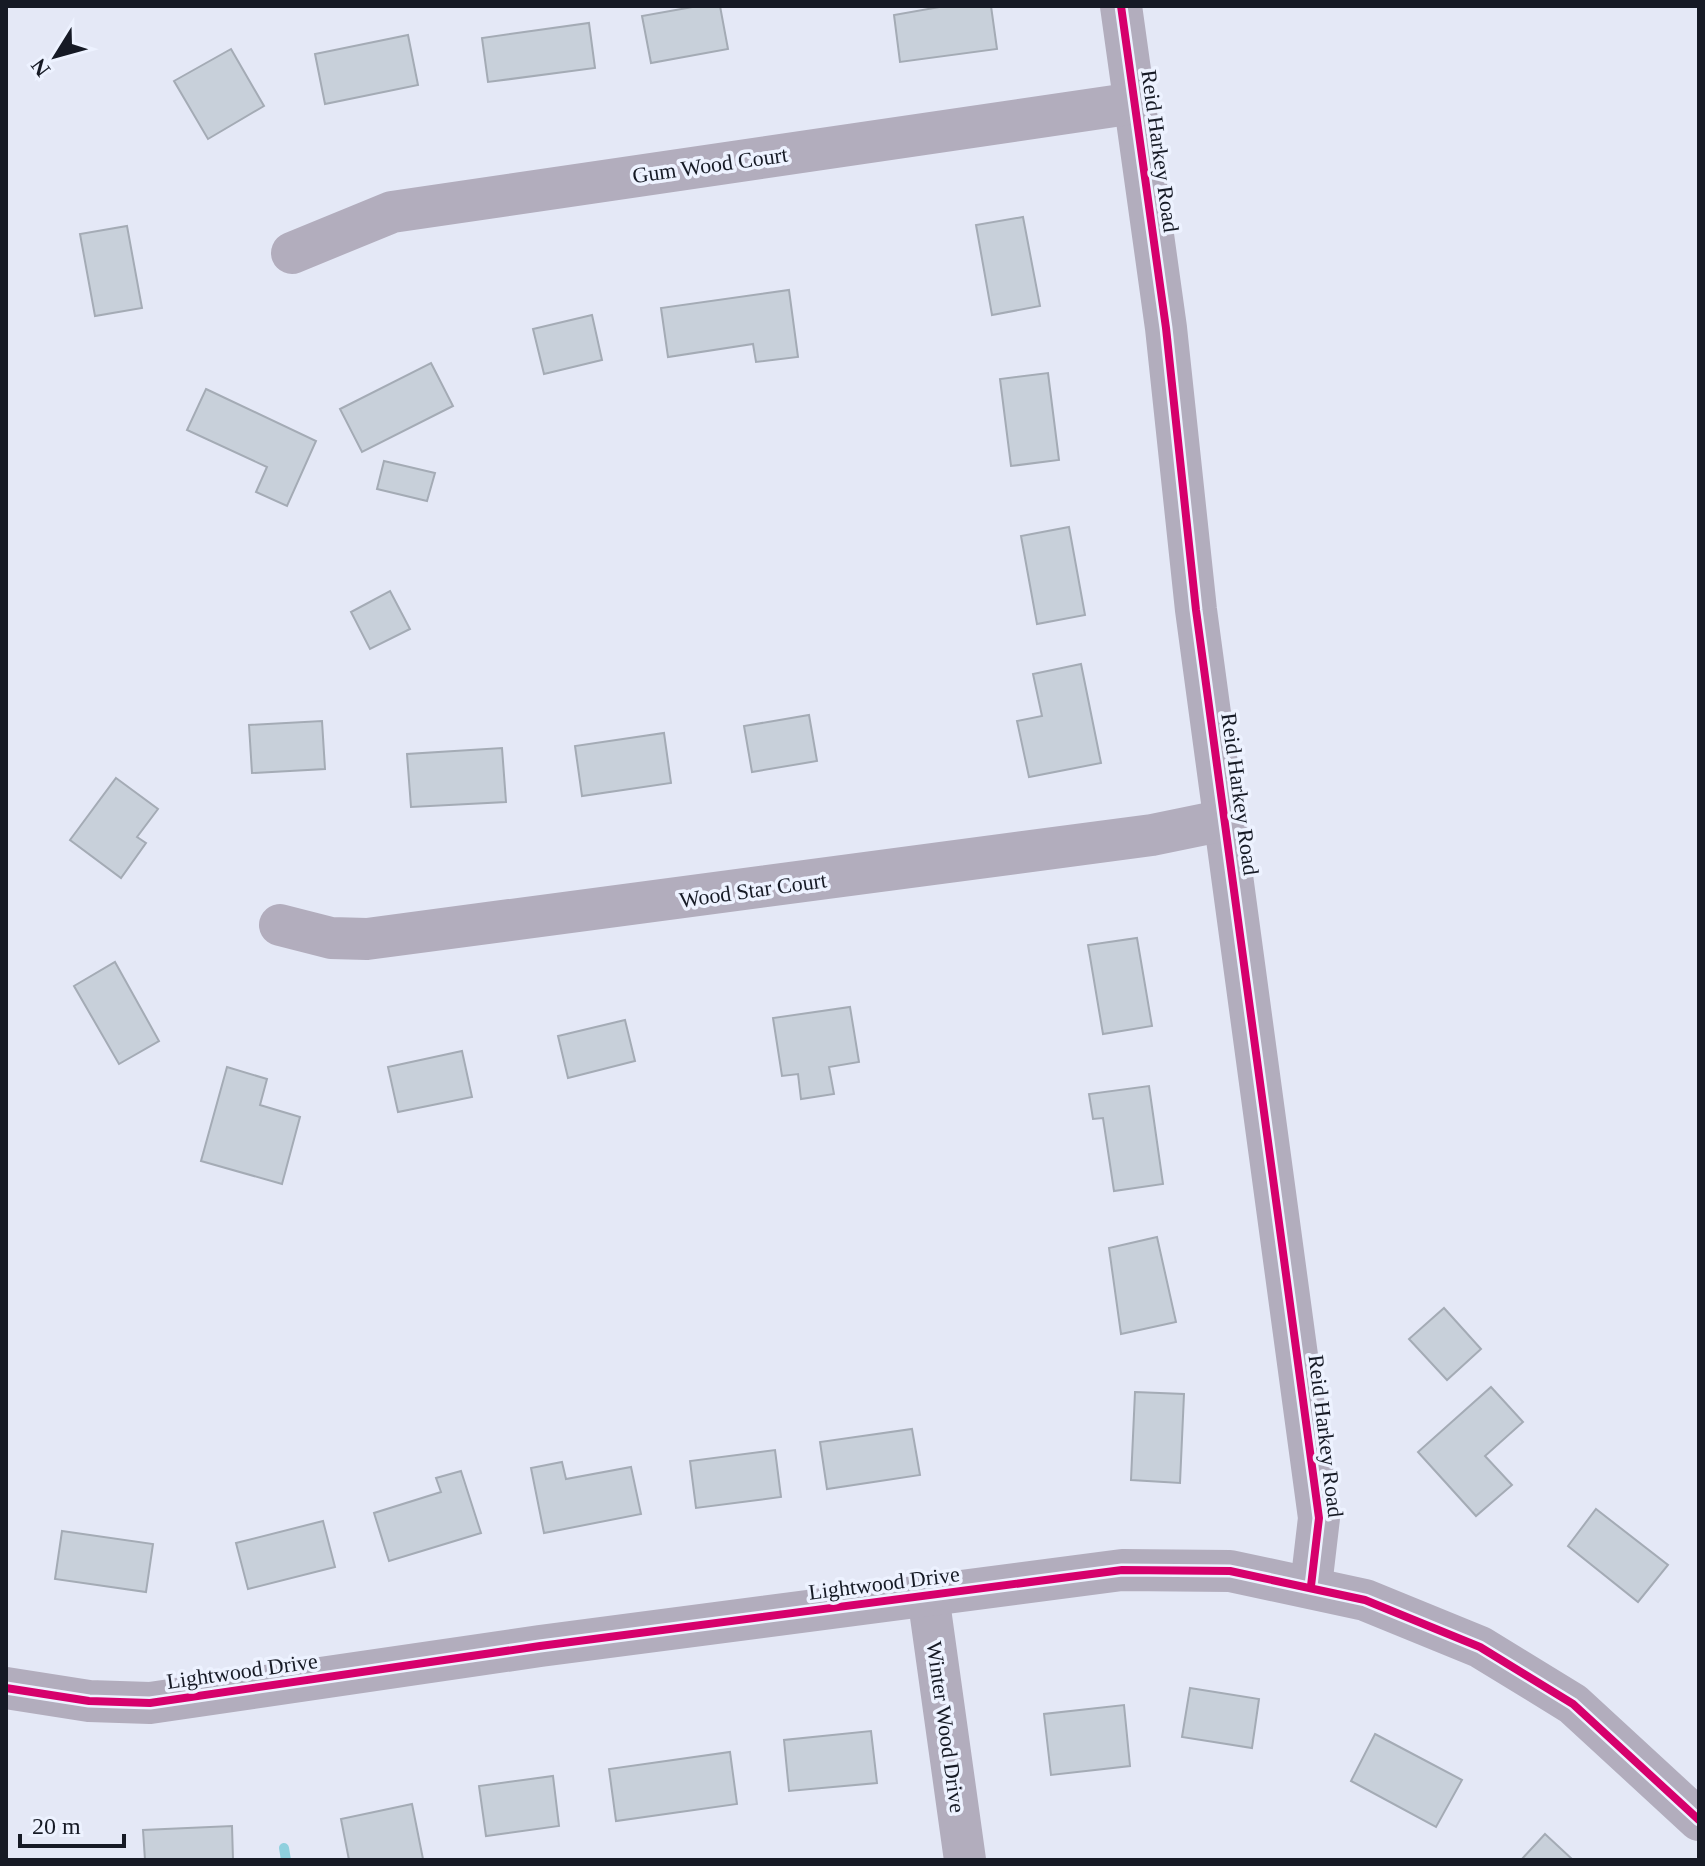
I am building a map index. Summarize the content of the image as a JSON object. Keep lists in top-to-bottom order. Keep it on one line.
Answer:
{"streets":{"street":["Reid Harkey Road","Gum Wood Court","Wood Star Court","Lightwood Drive","Winter Wood Drive"]},"crossings":[["Reid Harkey Road","Gum Wood Court"],["Reid Harkey Road","Wood Star Court"],["Reid Harkey Road","Lightwood Drive"],["Lightwood Drive","Winter Wood Drive"]],"scale_bar":"20 m","north":"bottom left"}
